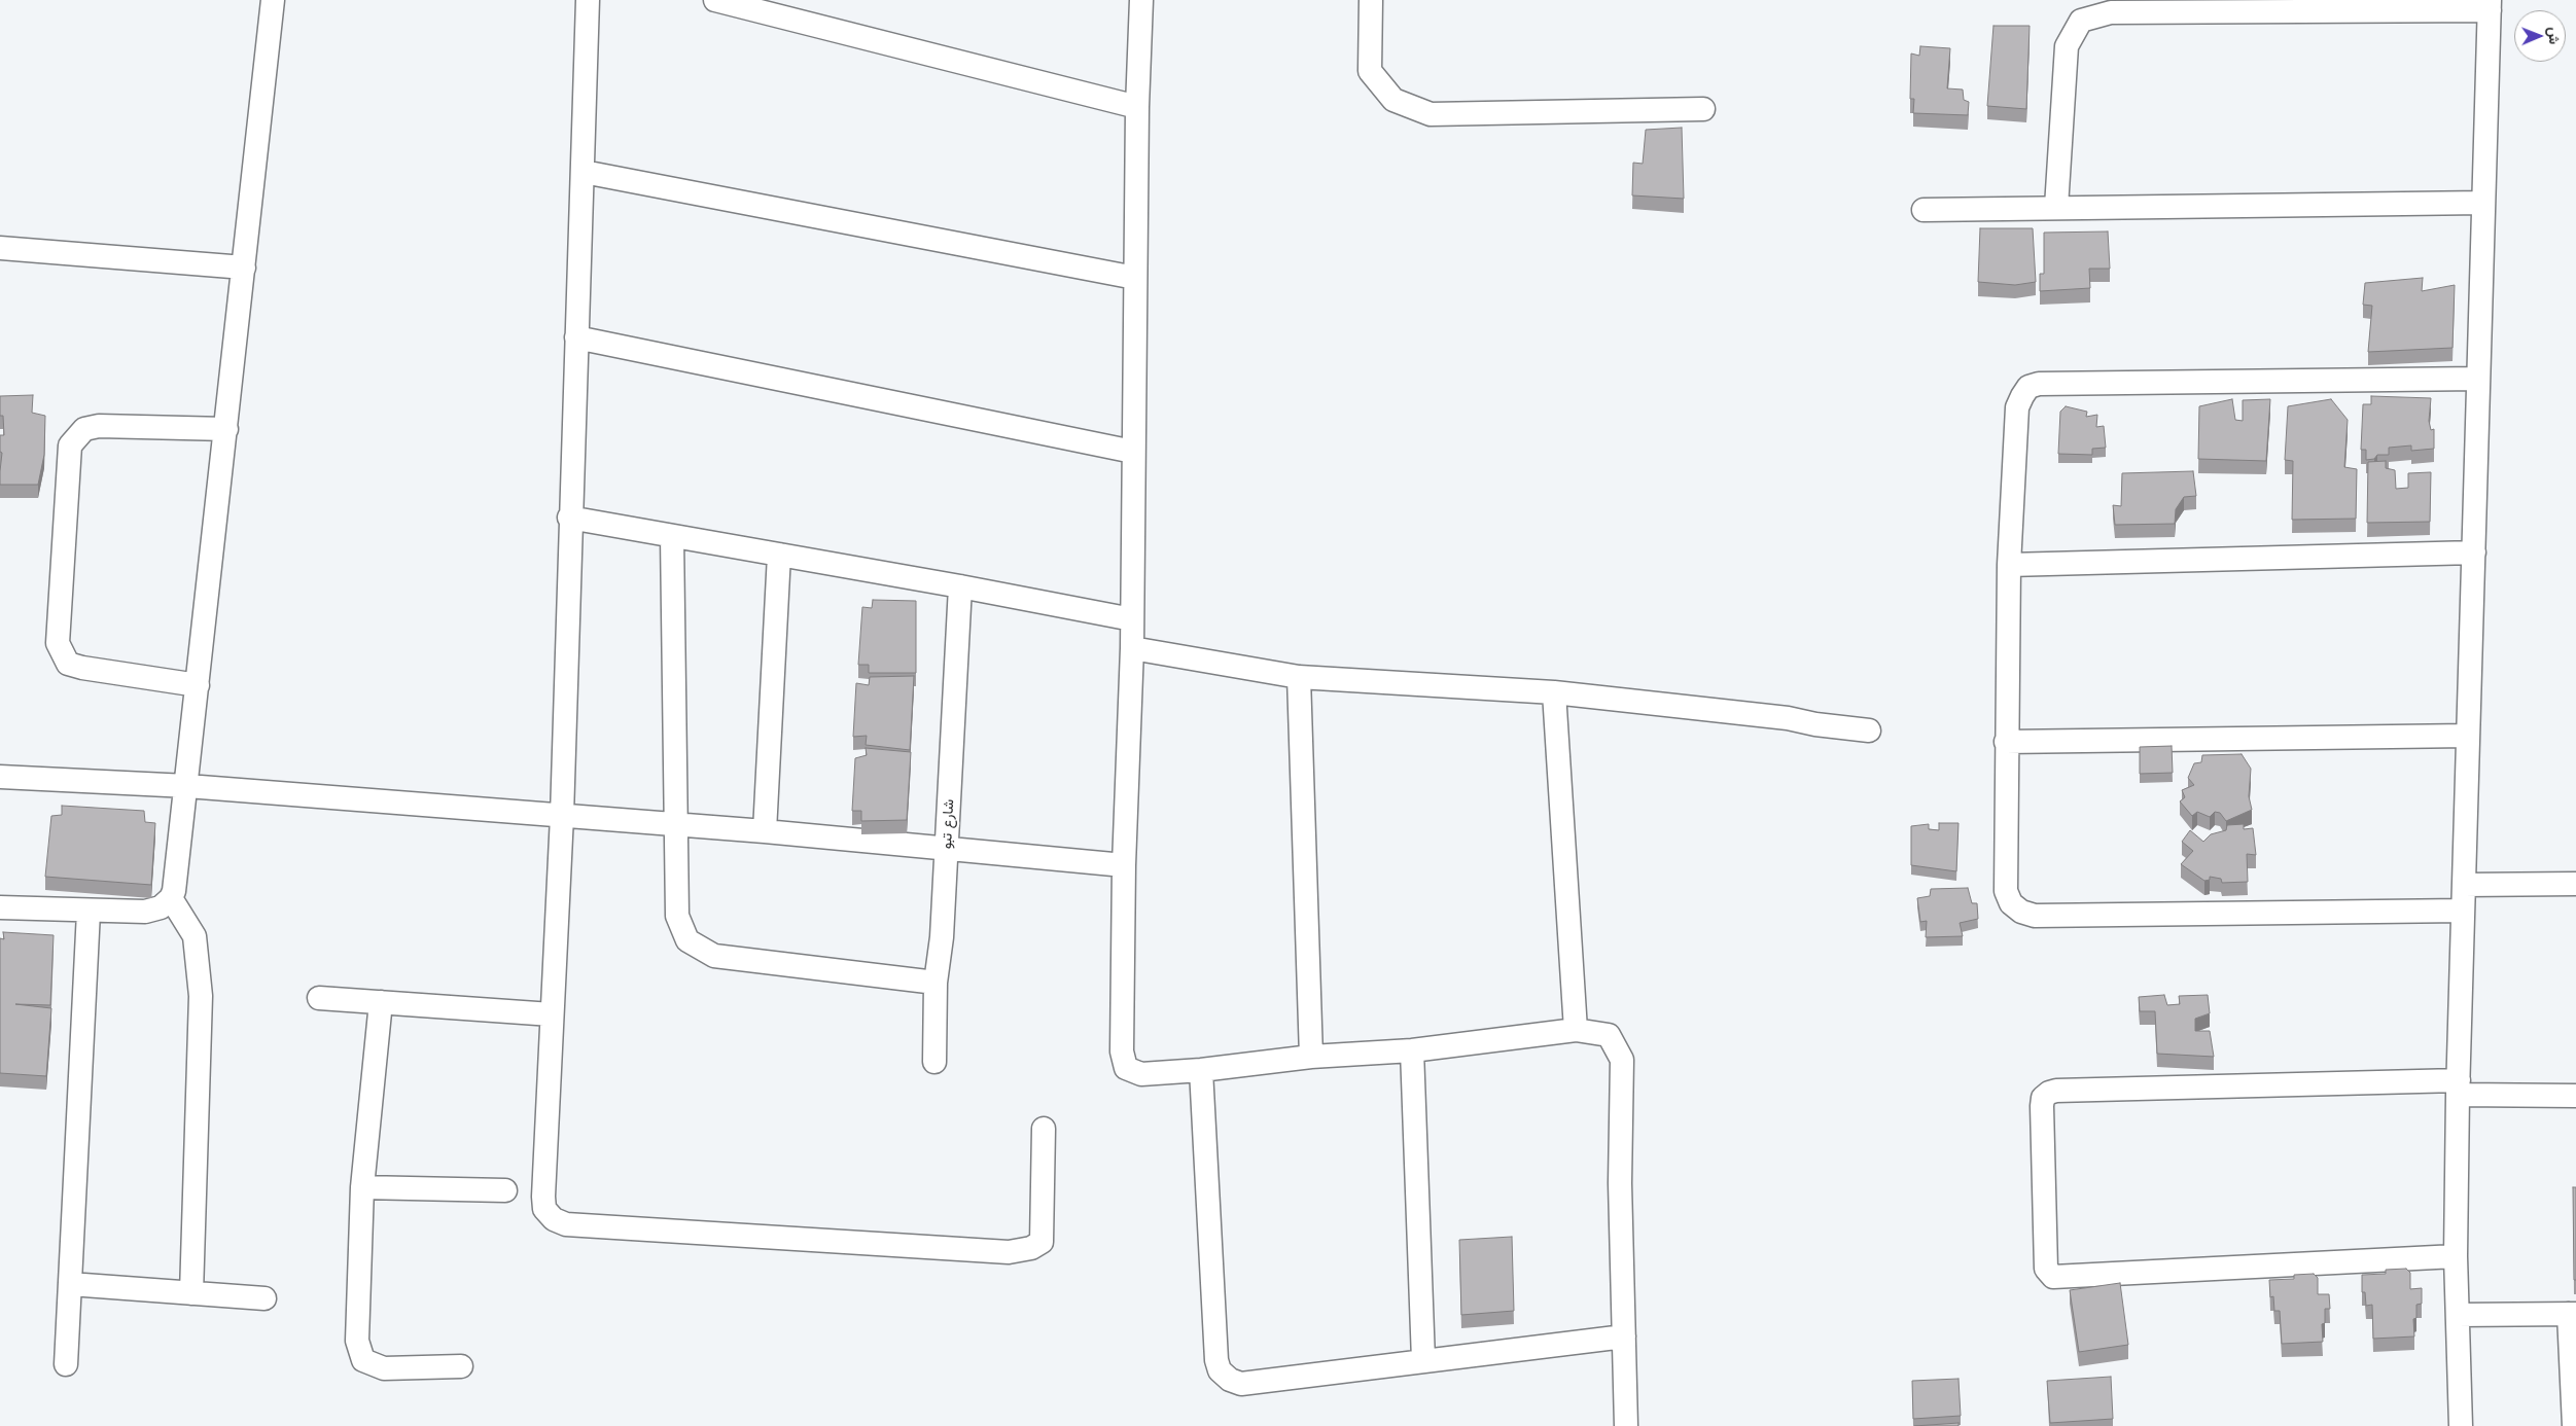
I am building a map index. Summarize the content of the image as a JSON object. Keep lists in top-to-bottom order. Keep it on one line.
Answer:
{"streets":{"street":["شارع تبو"]},"north":"right"}
